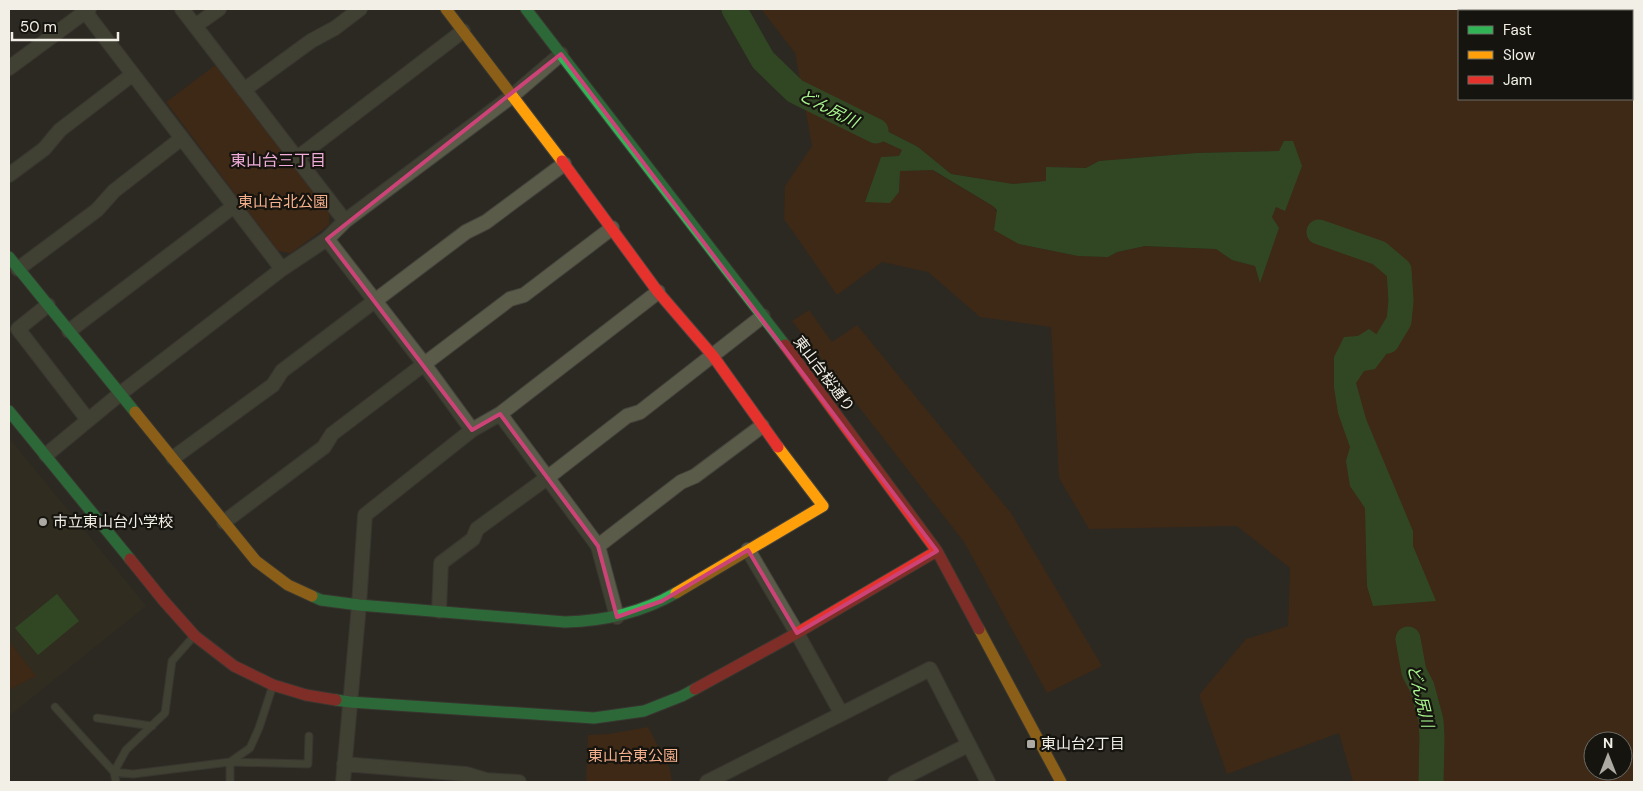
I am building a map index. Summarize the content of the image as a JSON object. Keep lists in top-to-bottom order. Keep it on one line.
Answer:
{"streets":{"street":["東山台桜通り"]},"districts":["東山台三丁目"],"water":["どん尻川"],"parks":["東山台北公園","東山台東公園"],"places":{"other":["市立東山台小学校"],"transit":["東山台2丁目"]},"legend":["Fast","Slow","Jam"],"scale_bar":"50 m","north":"top"}
